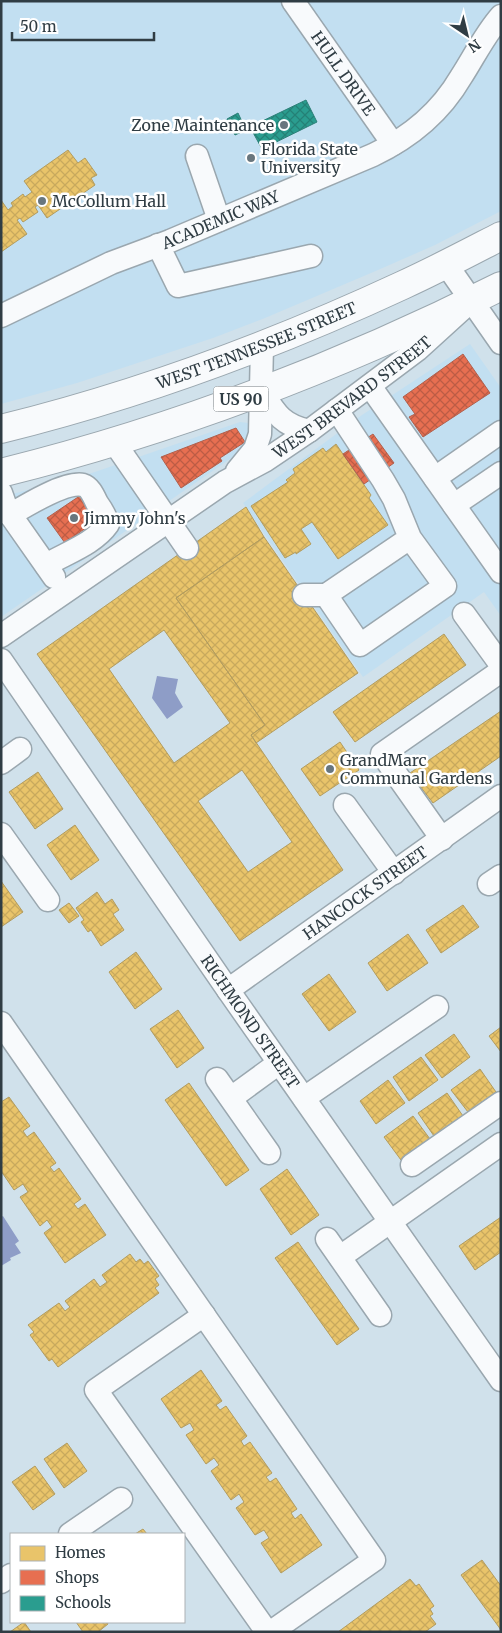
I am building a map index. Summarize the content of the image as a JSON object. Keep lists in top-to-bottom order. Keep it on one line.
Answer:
{"streets":{"main road":["WEST TENNESSEE STREET","US 90"],"street":["HULL DRIVE","ACADEMIC WAY","WEST BREVARD STREET","HANCOCK STREET","RICHMOND STREET"]},"crossings":[["HULL DRIVE","ACADEMIC WAY"],["WEST TENNESSEE STREET","WEST BREVARD STREET"],["WEST BREVARD STREET","US 90"],["HANCOCK STREET","RICHMOND STREET"]],"places":["Zone Maintenance","Florida State University","McCollum Hall","Jimmy John's","GrandMarc Communal Gardens"],"legend":["Homes","Shops","Schools"],"scale_bar":"50 m","north":"bottom right"}
